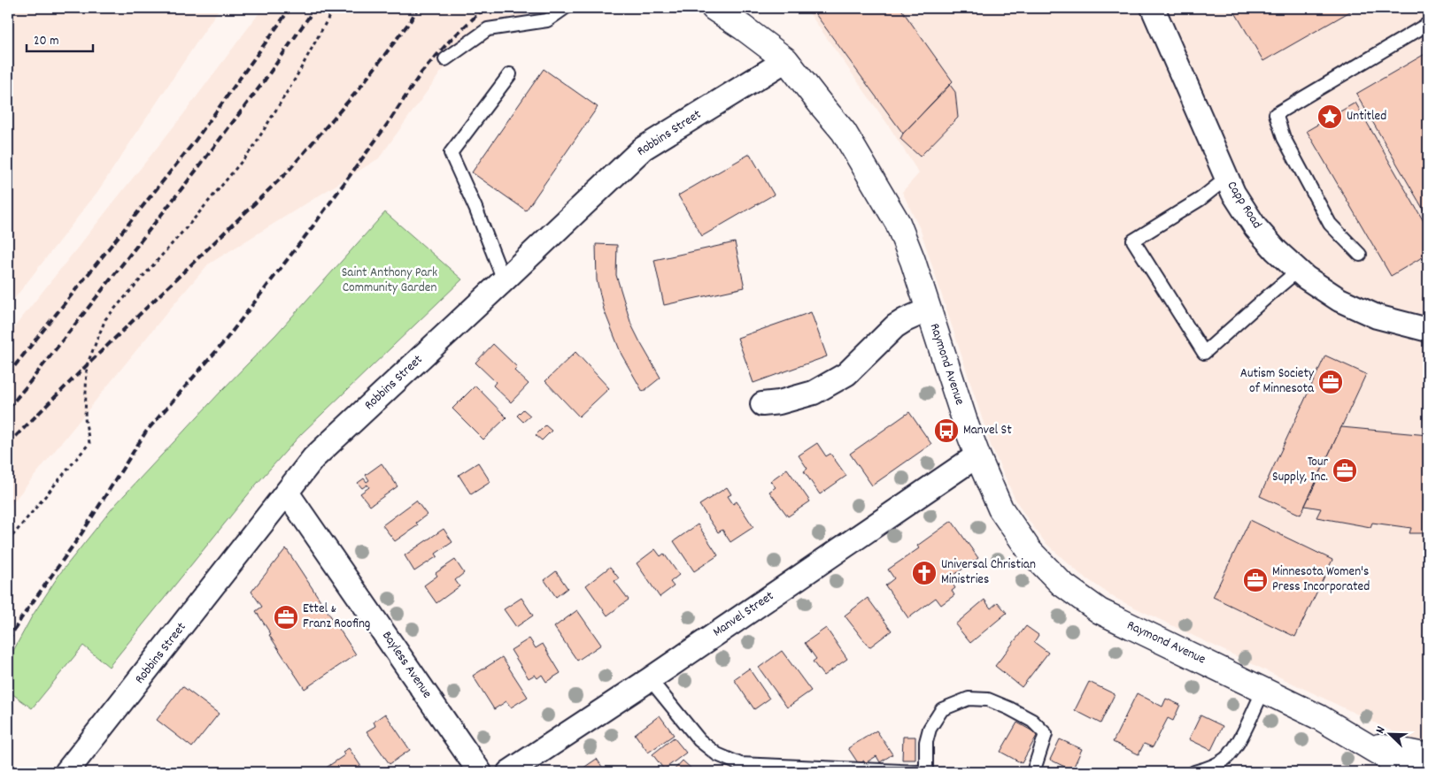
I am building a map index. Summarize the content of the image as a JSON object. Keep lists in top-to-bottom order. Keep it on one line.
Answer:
{"streets":{"street":["Robbins Street","Capp Road","Raymond Avenue","Manvel Street","Bayless Avenue"]},"crossings":[["Robbins Street","Raymond Avenue"],["Robbins Street","Bayless Avenue"],["Raymond Avenue","Manvel Street"]],"parks":["Saint Anthony Park Community Garden"],"places":{"place":["Untitled"],"office":["Autism Society of Minnesota","Tour Supply, Inc.","Minnesota Women's Press Incorporated","Ettel & Franz Roofing"],"bus stop":["Manvel St"],"church":["Universal Christian Ministries"]},"scale_bar":"20 m","north":"top left"}
